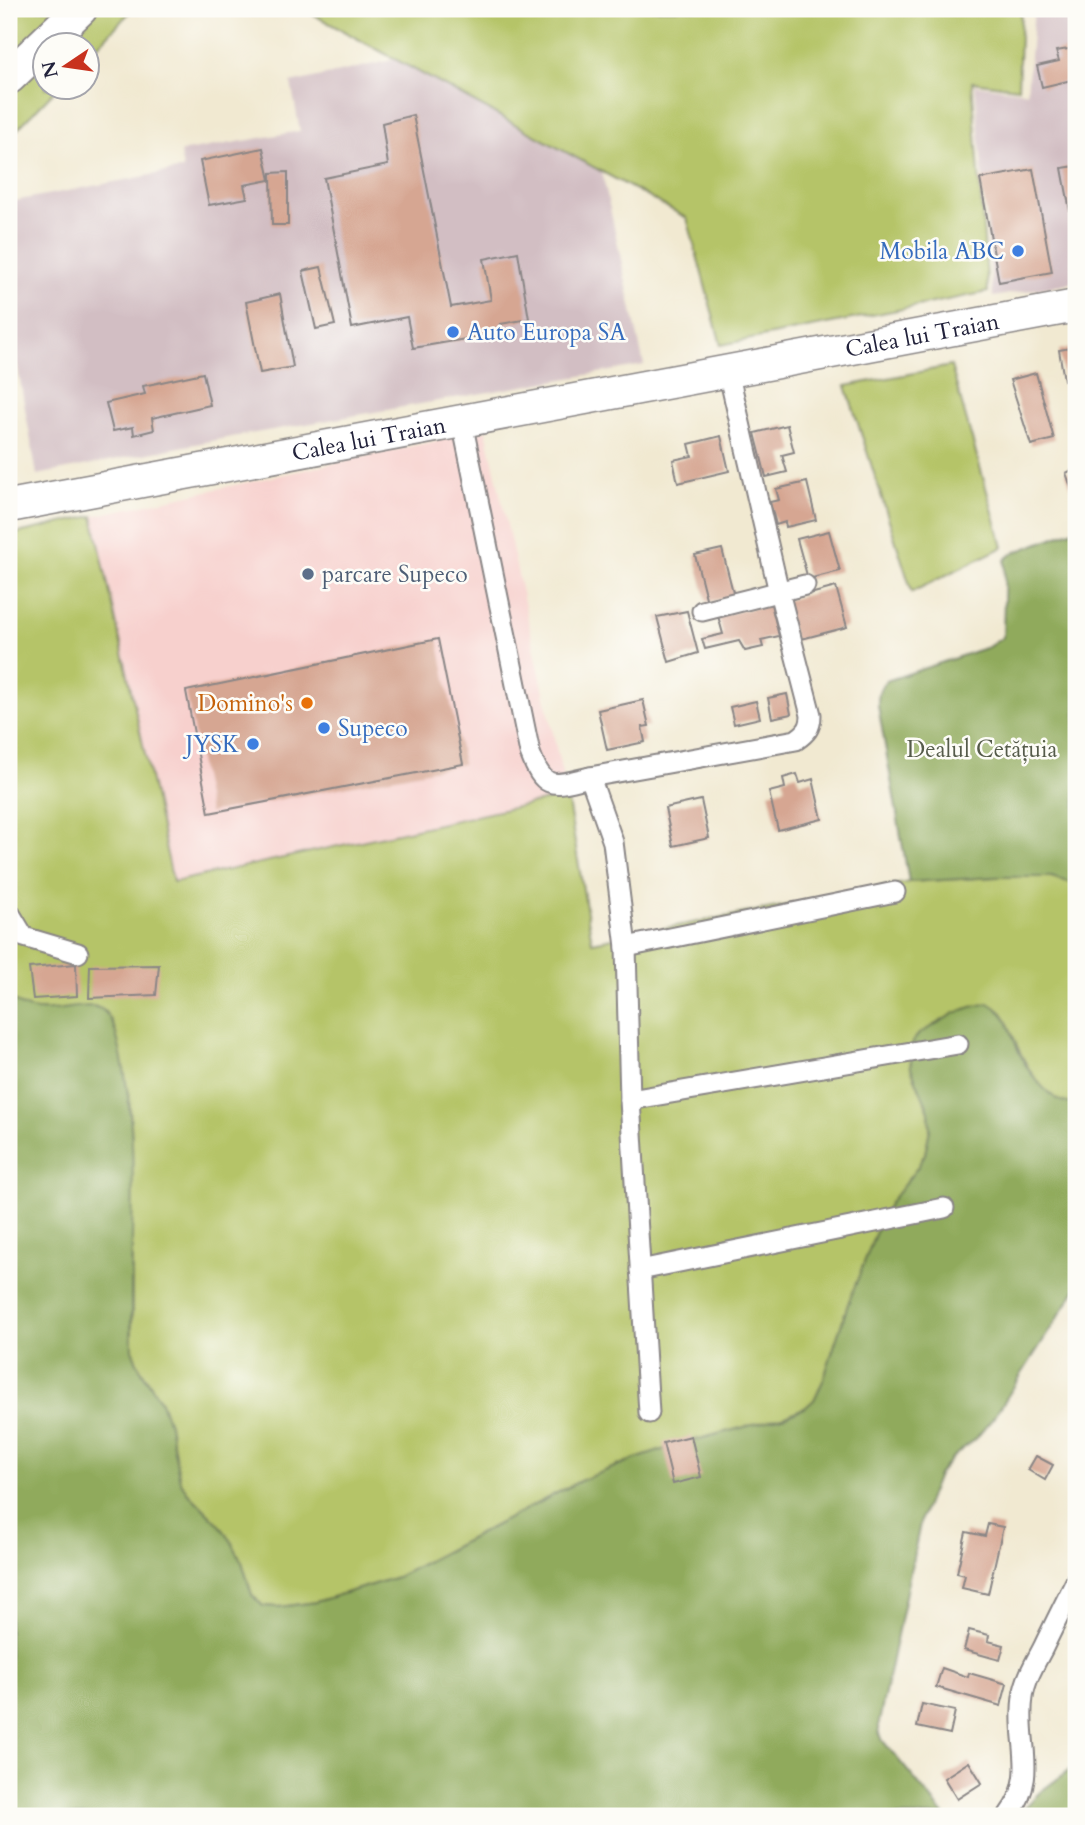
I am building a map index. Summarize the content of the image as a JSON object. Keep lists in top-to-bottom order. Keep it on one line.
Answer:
{"streets":{"main road":["Calea lui Traian"]},"parks":["Dealul Cetățuia"],"places":["Mobila ABC","Auto Europa SA","parcare Supeco","Domino's","Supeco","JYSK"],"north":"left"}
